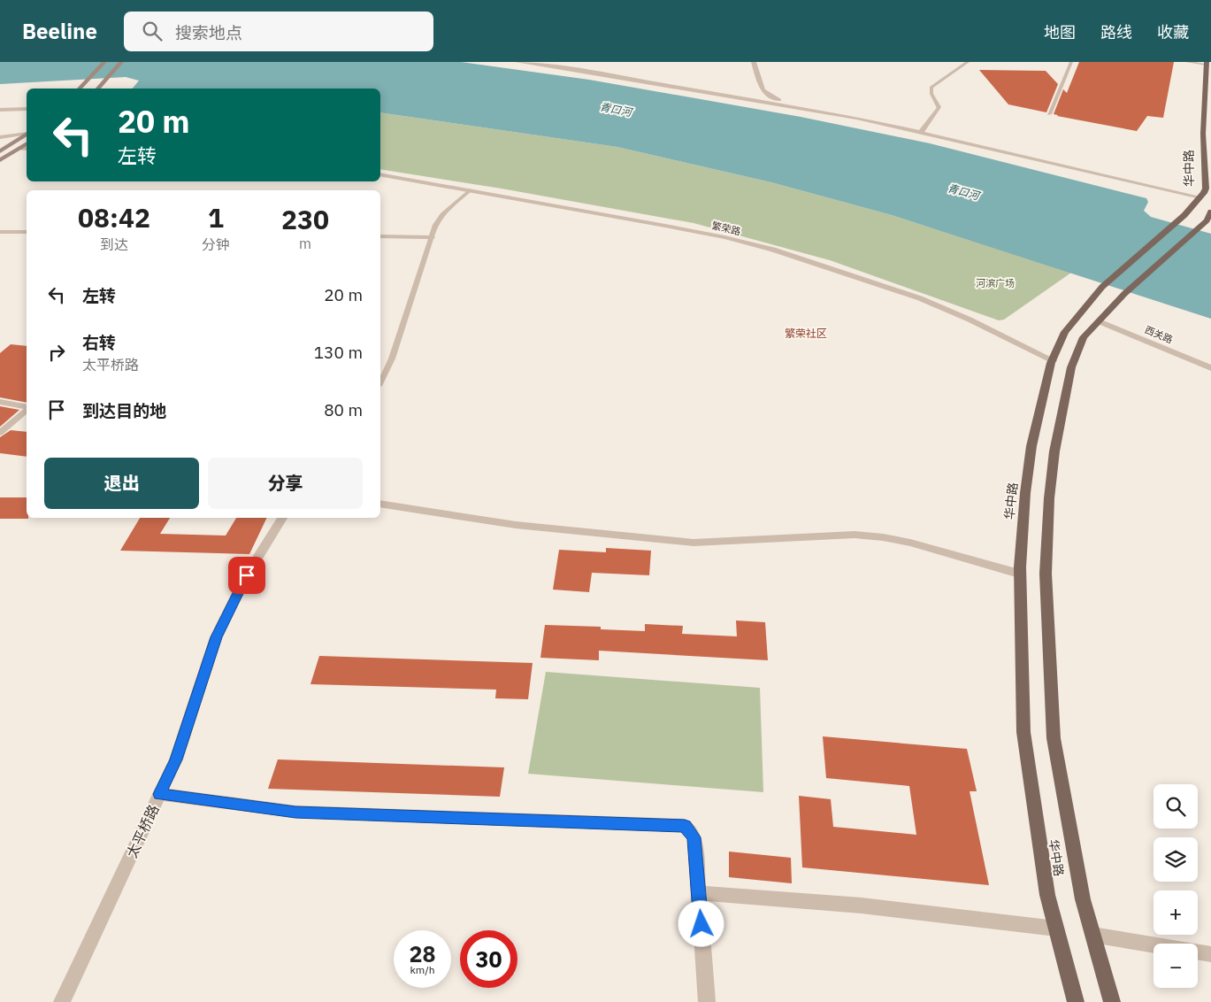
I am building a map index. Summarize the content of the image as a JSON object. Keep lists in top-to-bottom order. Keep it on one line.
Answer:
{"streets":{"main road":["华中路"],"street":["繁荣路","西关路","太平桥路"]},"crossings":[["华中路","繁荣路"],["华中路","西关路"]],"districts":["繁荣社区"],"water":["青口河"],"parks":["河滨广场"],"page":{"header":"Beeline","search":"搜索地点","nav":["地图","路线","收藏"],"turn":["20 m","左转"],"eta":["08:42","到达","1","分钟","230","m"],"list":[{"name":"左转","value":"20 m"},{"name":"右转","note":"太平桥路","value":"130 m"},{"name":"到达目的地","value":"80 m"}],"buttons":["退出","分享"],"map_buttons":["+","−"],"speed":"28 km/h","limit":"30"}}
